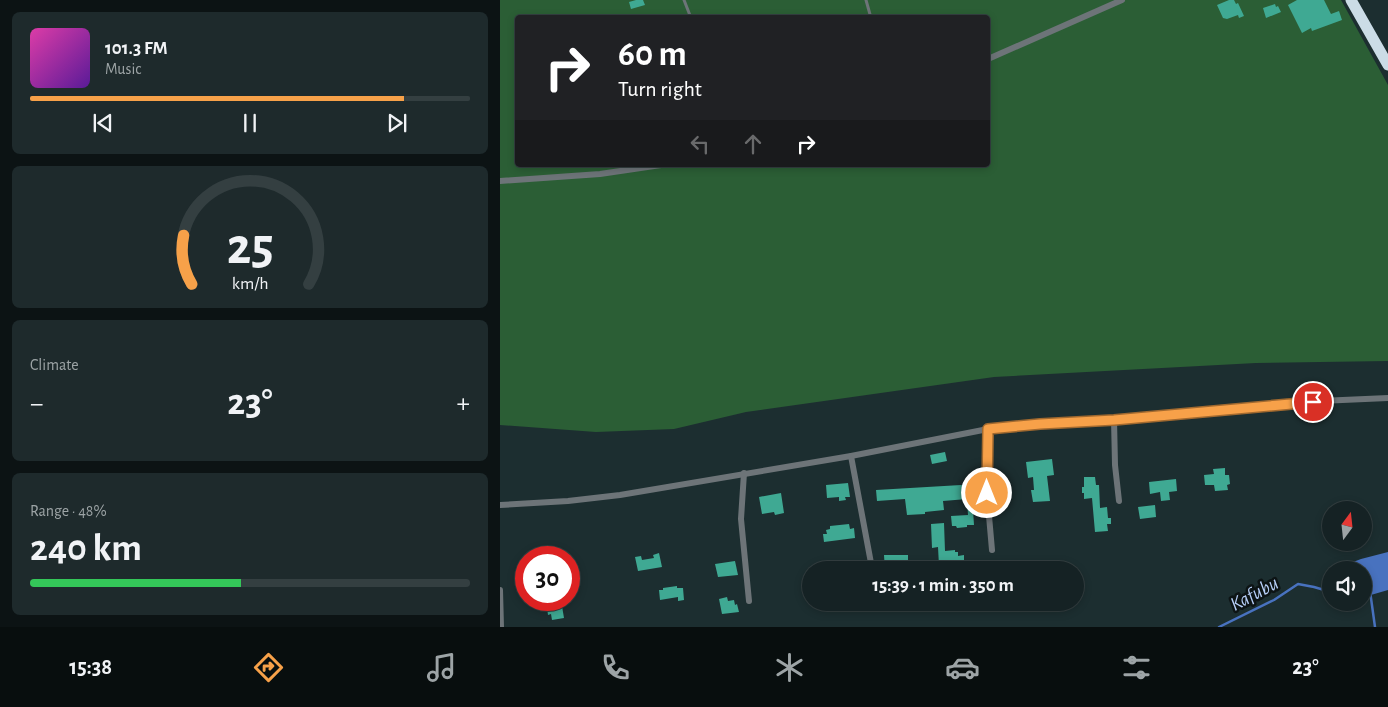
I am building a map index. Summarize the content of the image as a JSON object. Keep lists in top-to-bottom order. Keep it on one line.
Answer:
{"water":["Kafubu"],"north":"top","page":{"turn":["60 m","Turn right"],"song":["101.3 FM","Music"],"tile":["Climate",["Range · 48%","240 km"]],"heat":["−","23°","+"],"limit":"30","trip":"15:39 · 1 min · 350 m","tabs":["15:38","23°"],"gauge":["25","km/h"]}}
